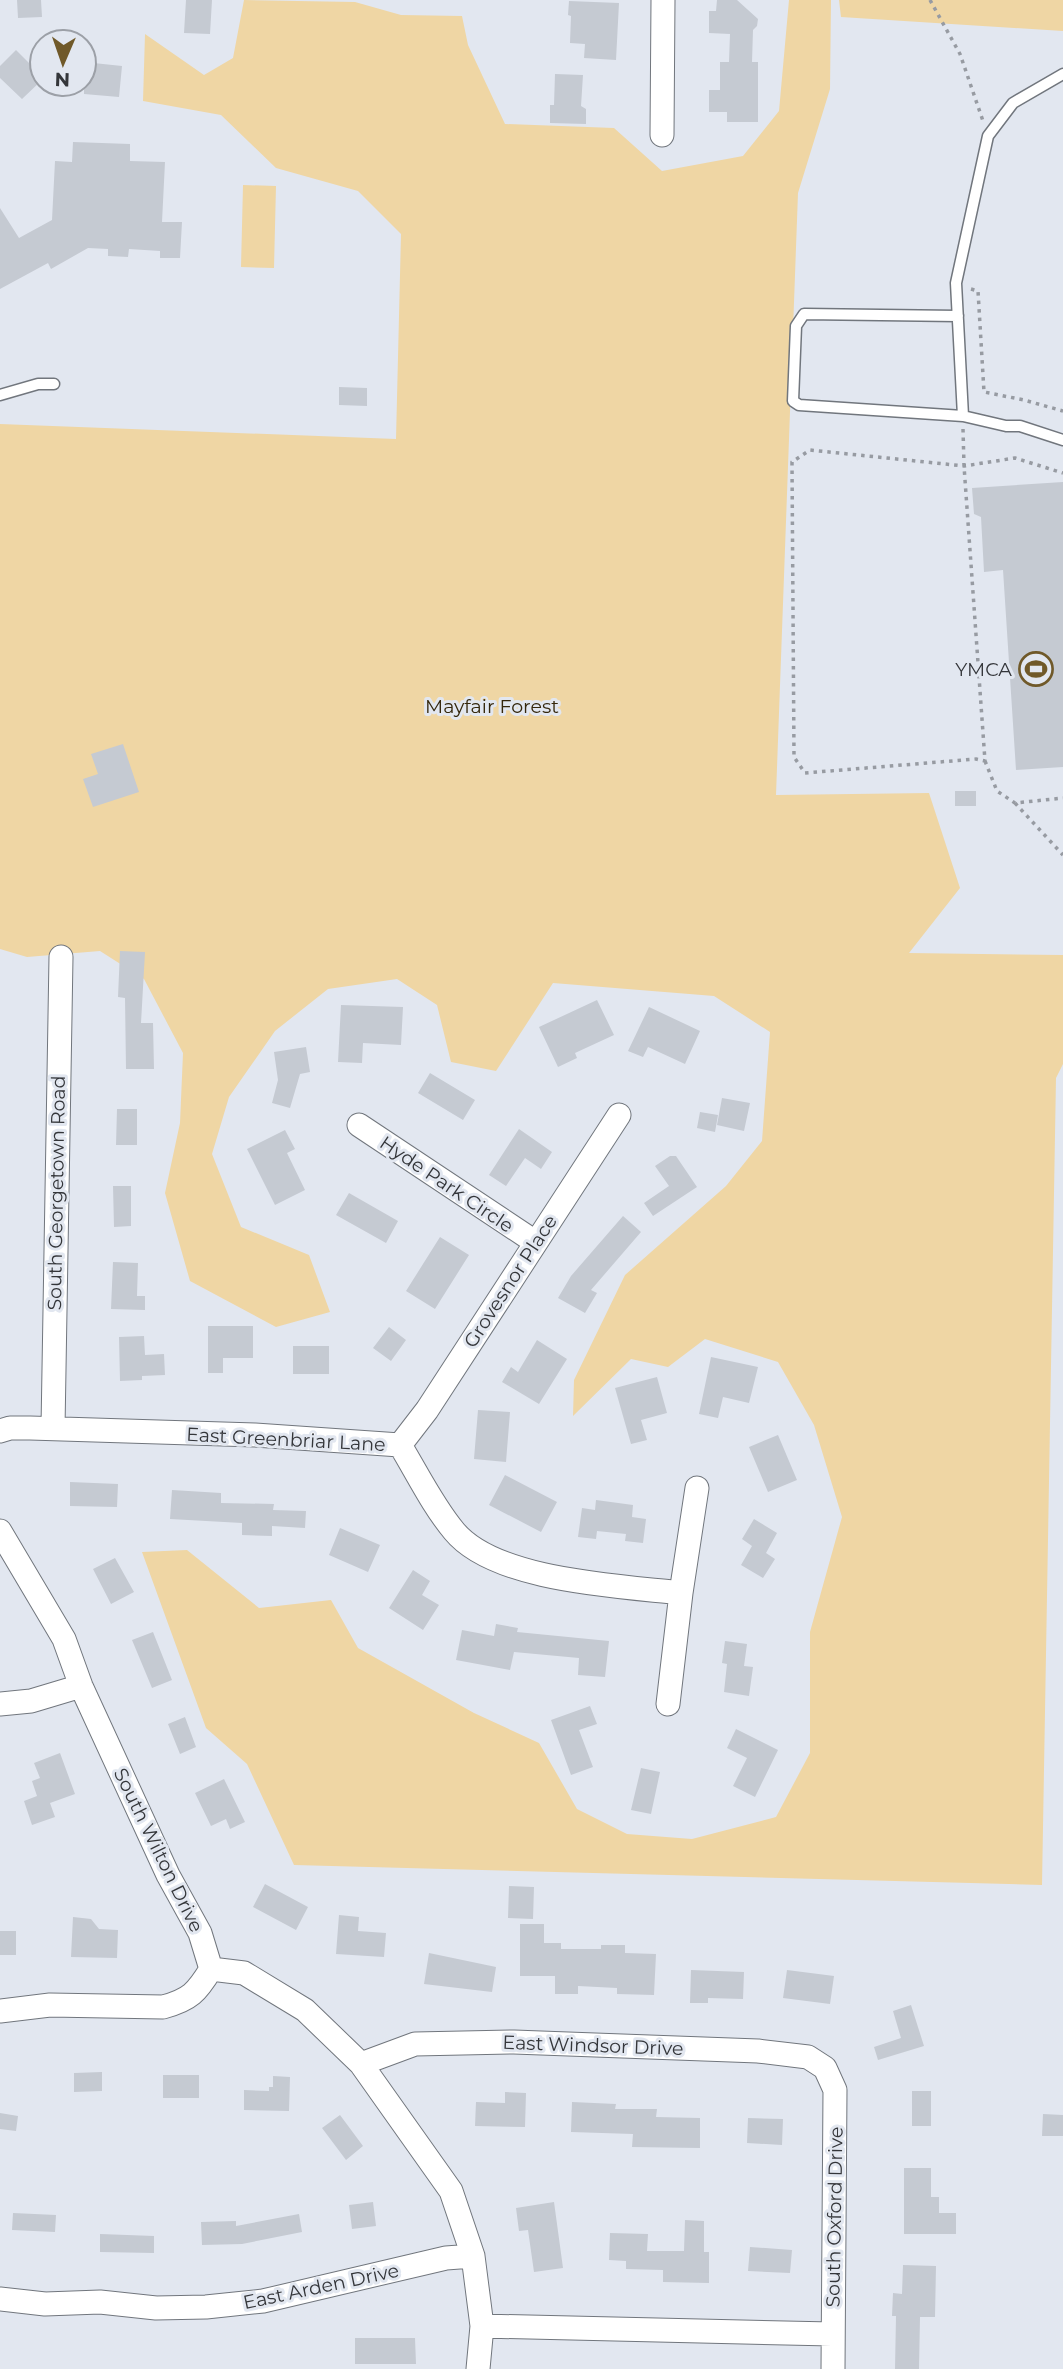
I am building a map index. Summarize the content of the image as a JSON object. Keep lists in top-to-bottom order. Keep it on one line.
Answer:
{"streets":{"street":["Hyde Park Circle","South Georgetown Road","Grovesnor Place","East Greenbriar Lane","South Wilton Drive","East Windsor Drive","South Oxford Drive","East Arden Drive"]},"crossings":[["Hyde Park Circle","Grovesnor Place"],["South Georgetown Road","East Greenbriar Lane"],["Grovesnor Place","East Greenbriar Lane"],["East Windsor Drive","South Oxford Drive"]],"parks":["Mayfair Forest"],"places":{"sports":["YMCA"]},"north":"bottom"}
